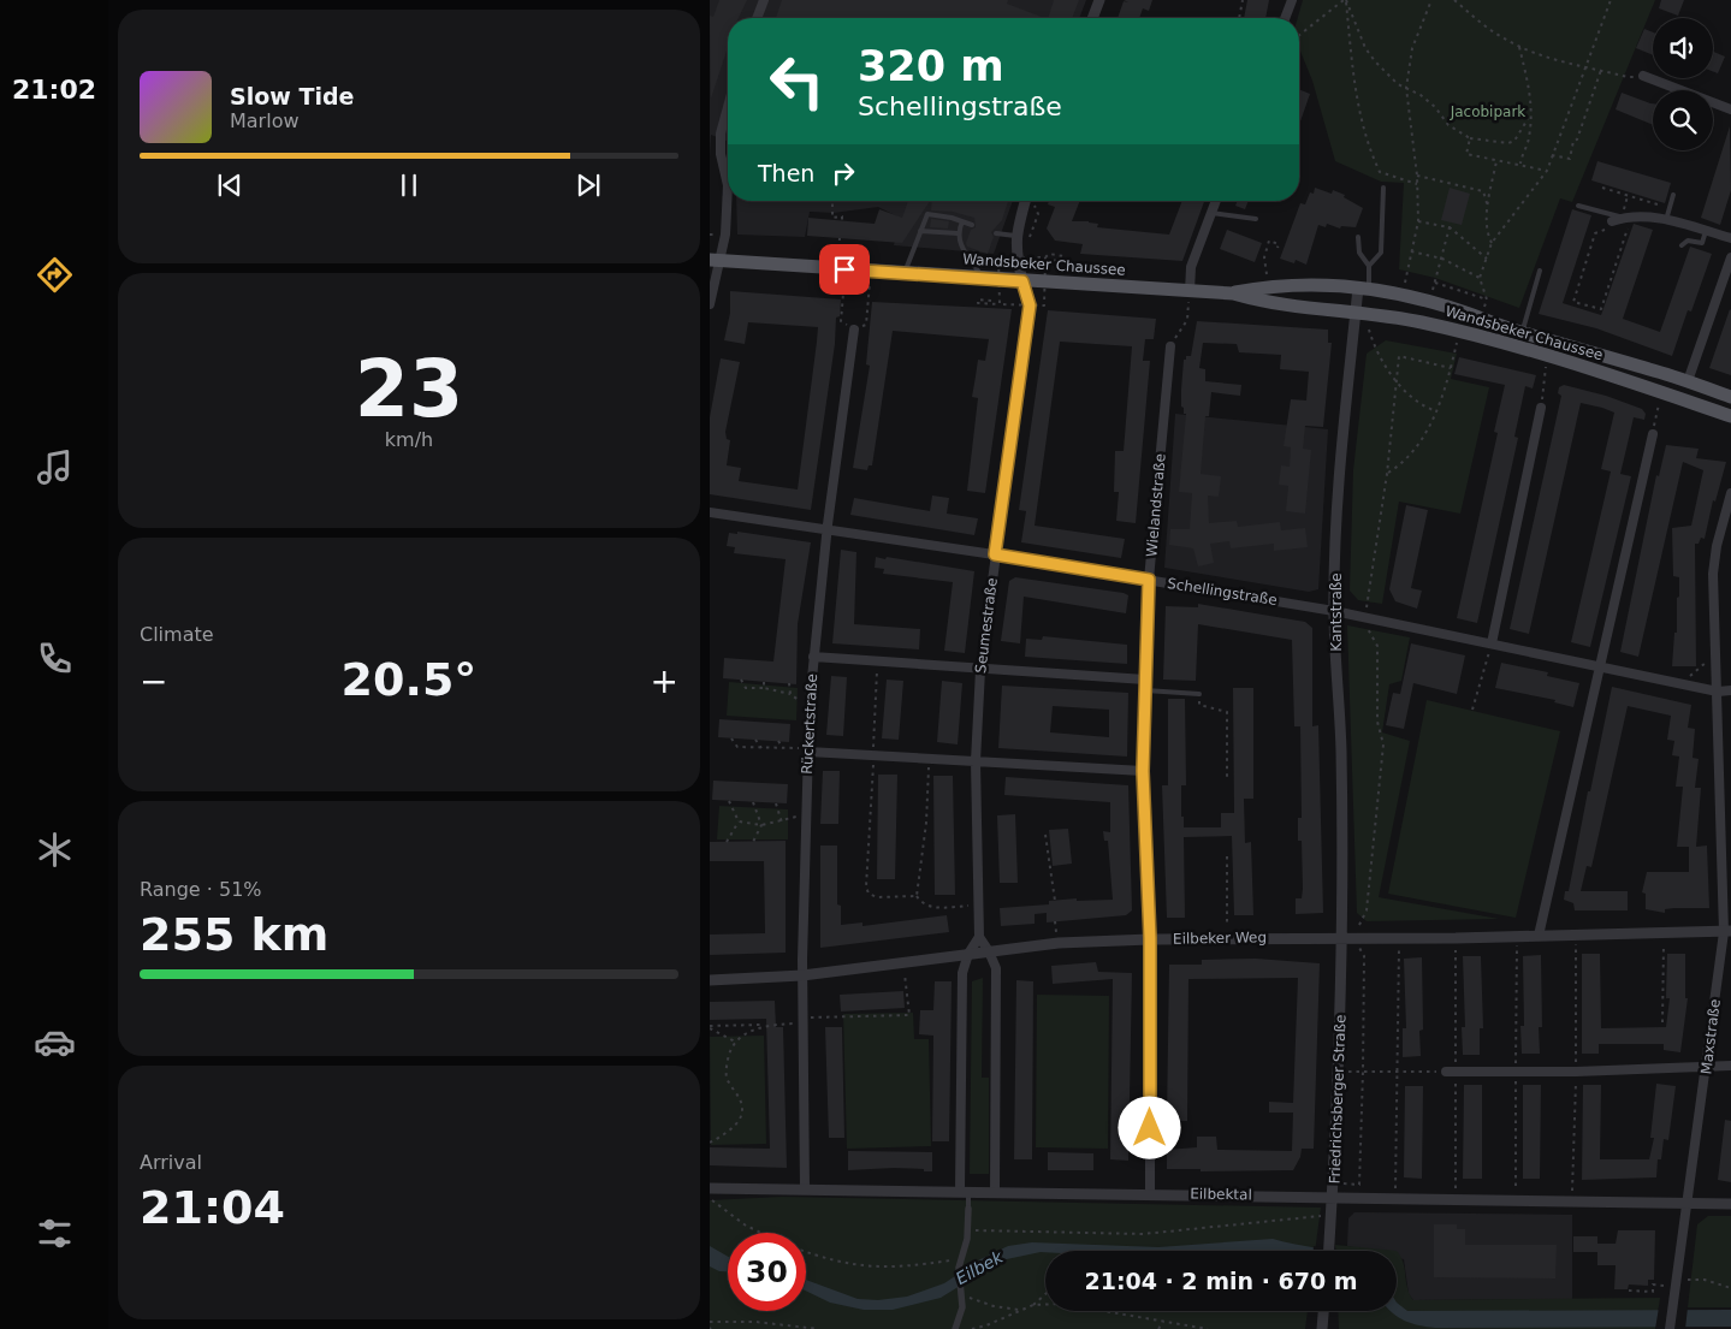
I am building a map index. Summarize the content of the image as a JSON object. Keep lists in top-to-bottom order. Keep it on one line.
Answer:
{"streets":{"main road":["Wandsbeker Chaussee"],"street":["Wielandstraße","Schellingstraße","Kantstraße","Seumestraße","Rückertstraße","Eilbeker Weg","Maxstraße","Friedrichsberger Straße","Eilbektal"]},"crossings":[["Wandsbeker Chaussee","Kantstraße"],["Wandsbeker Chaussee","Seumestraße"],["Wielandstraße","Schellingstraße"],["Wielandstraße","Eilbeker Weg"],["Wielandstraße","Eilbektal"],["Schellingstraße","Kantstraße"],["Schellingstraße","Seumestraße"],["Schellingstraße","Rückertstraße"],["Schellingstraße","Maxstraße"],["Kantstraße","Eilbeker Weg"],["Kantstraße","Friedrichsberger Straße"],["Rückertstraße","Eilbeker Weg"],["Rückertstraße","Eilbektal"],["Eilbeker Weg","Maxstraße"],["Eilbeker Weg","Friedrichsberger Straße"],["Maxstraße","Eilbektal"],["Friedrichsberger Straße","Eilbektal"]],"water":["Eilbek"],"parks":["Jacobipark"],"page":{"tabs":"21:02","turn":["320 m","Schellingstraße"],"song":["Slow Tide","Marlow"],"then":"Then","tile":[["23","km/h"],"Climate",["Range · 51%","255 km"],["Arrival","21:04"]],"heat":["−","20.5°","+"],"limit":"30","trip":"21:04 · 2 min · 670 m"}}
